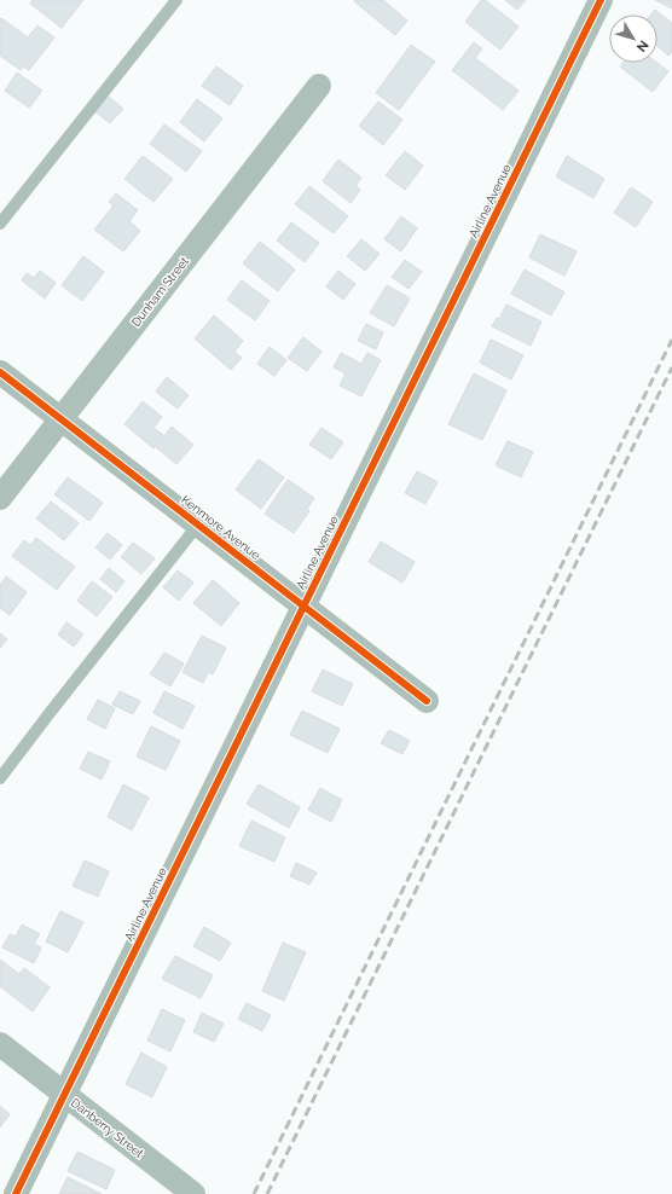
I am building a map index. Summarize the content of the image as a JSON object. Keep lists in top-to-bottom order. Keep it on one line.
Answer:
{"streets":{"street":["Airline Avenue","Dunham Street","Kenmore Avenue","Danberry Street"]},"crossings":[["Airline Avenue","Kenmore Avenue"],["Airline Avenue","Danberry Street"],["Dunham Street","Kenmore Avenue"]],"north":"bottom right"}
